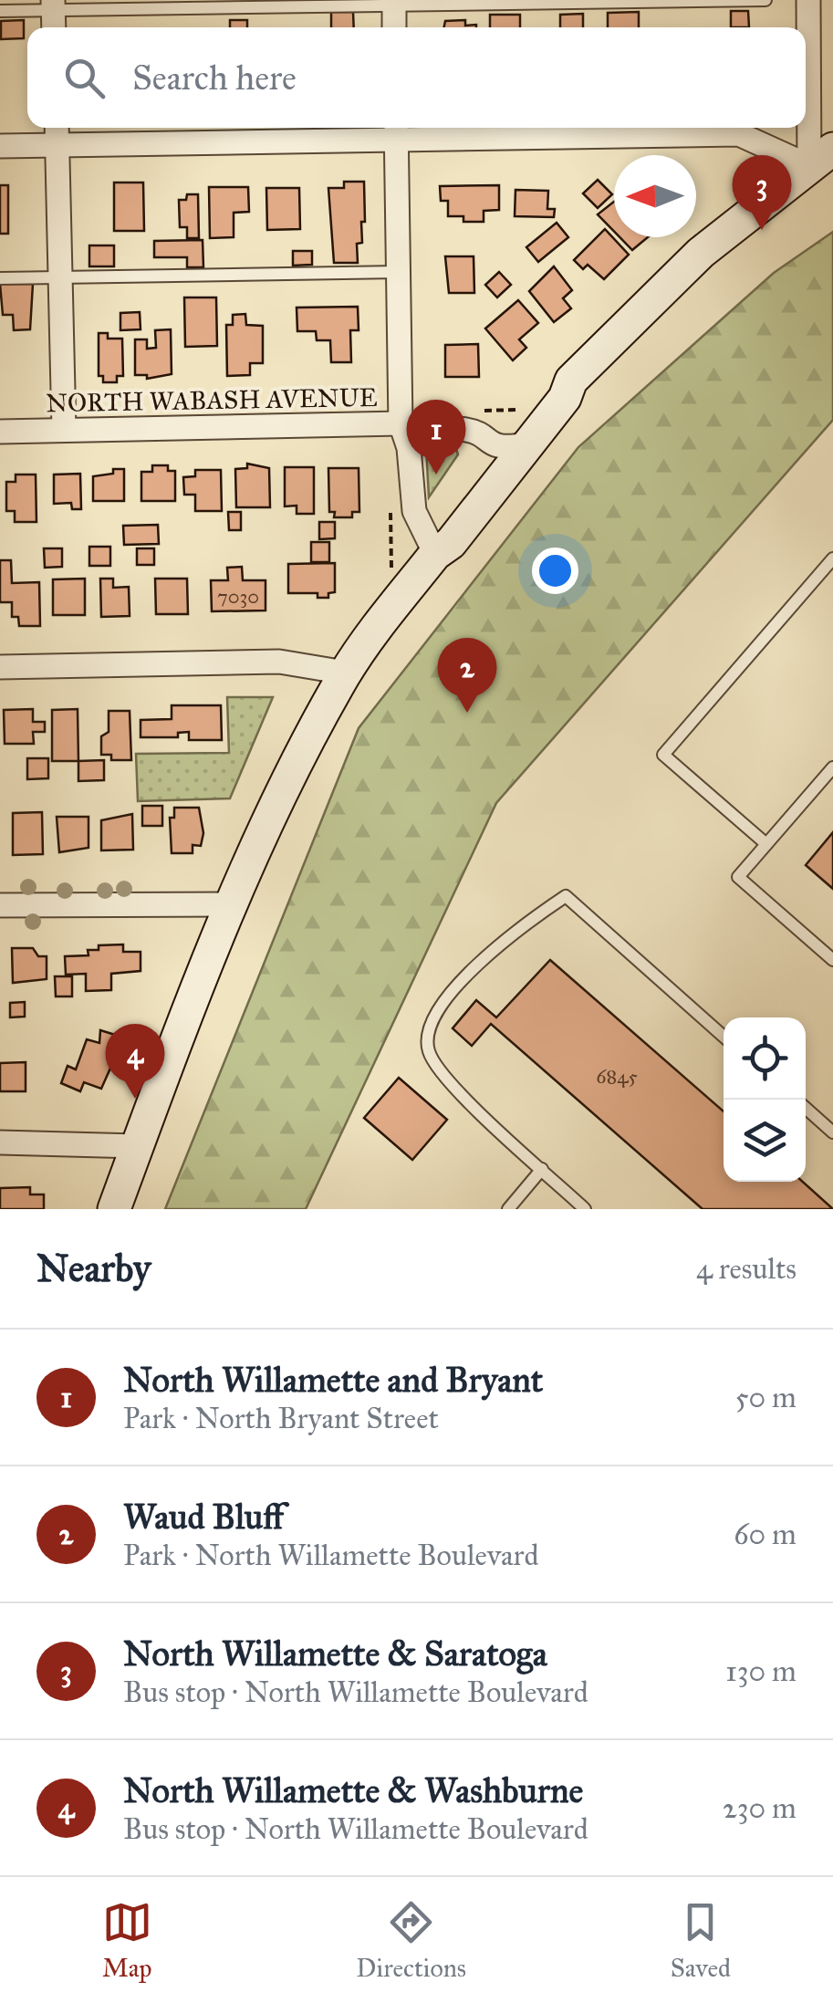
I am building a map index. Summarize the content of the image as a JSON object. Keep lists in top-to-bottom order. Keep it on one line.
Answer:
{"streets":{"street":["NORTH WABASH AVENUE"]},"house_numbers":["7030","6845"],"north":"left","page":{"search":"Search here","pins":["3","1","2","4"],"heading":["Nearby","4 results"],"list":[{"mark":"1","name":"North Willamette and Bryant","note":"Park · North Bryant Street","value":"50 m"},{"mark":"2","name":"Waud Bluff","note":"Park · North Willamette Boulevard","value":"60 m"},{"mark":"3","name":"North Willamette & Saratoga","note":"Bus stop · North Willamette Boulevard","value":"130 m"},{"mark":"4","name":"North Willamette & Washburne","note":"Bus stop · North Willamette Boulevard","value":"230 m"}],"nav":["Map","Directions","Saved"]}}
